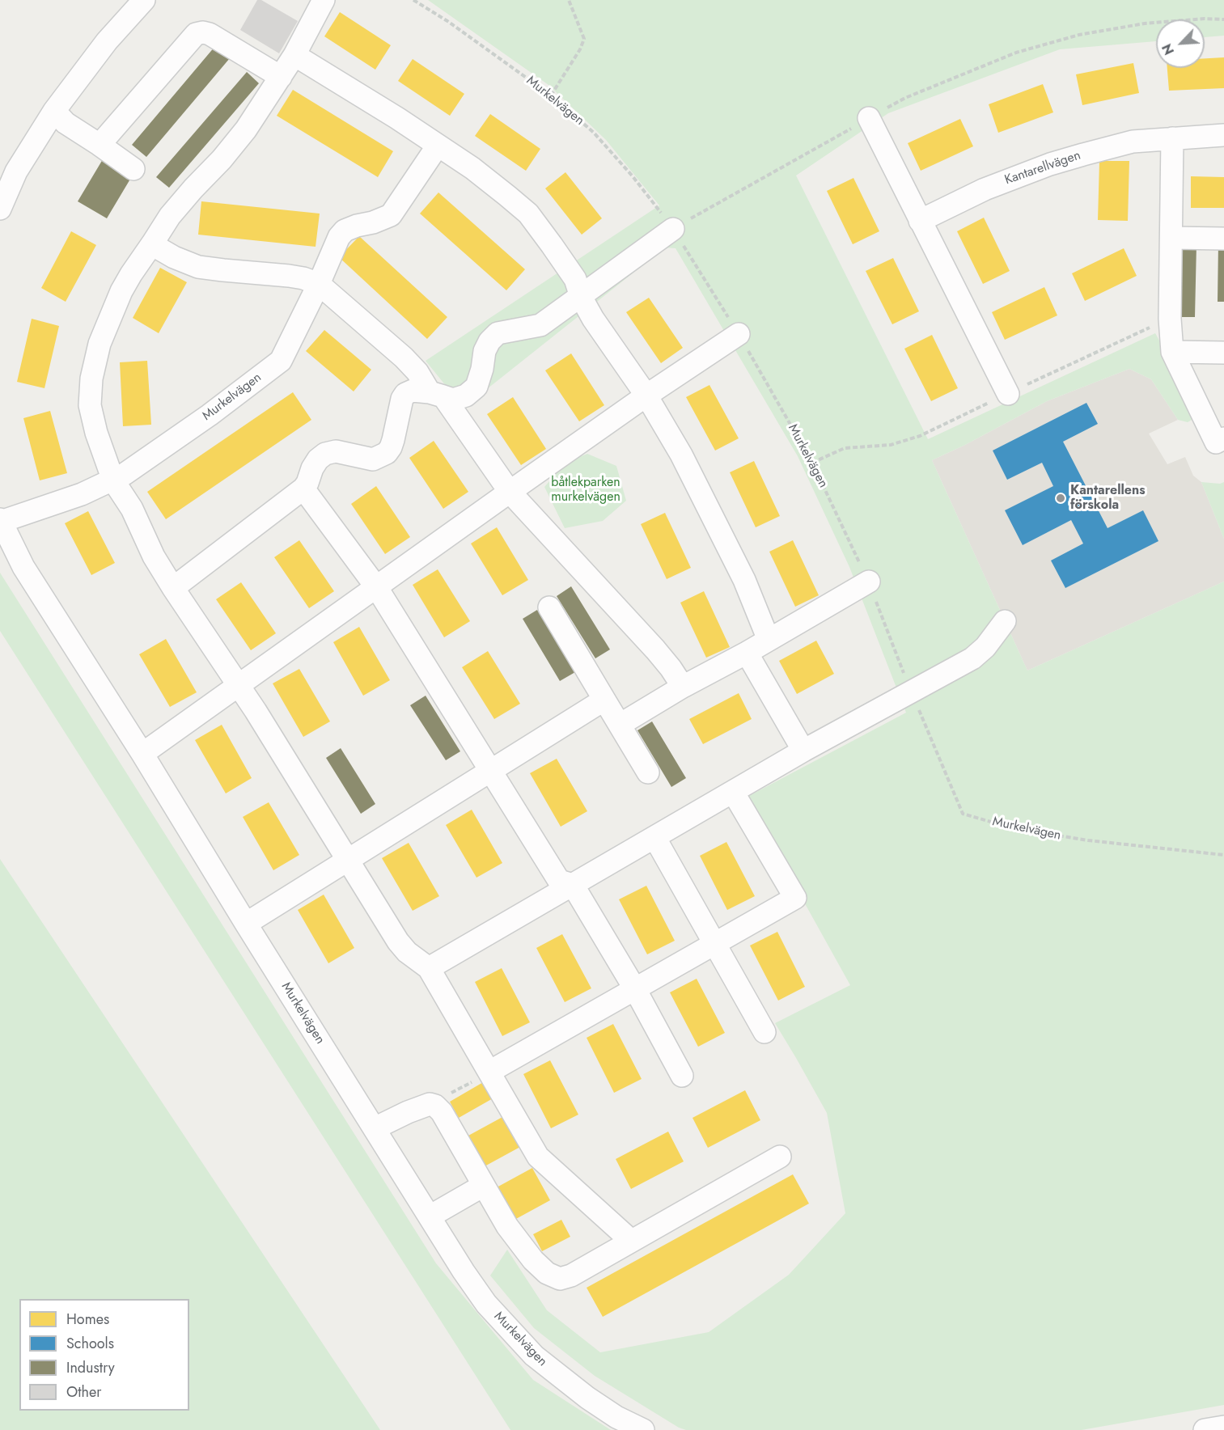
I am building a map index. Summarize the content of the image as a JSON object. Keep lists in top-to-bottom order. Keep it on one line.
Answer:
{"streets":{"street":["Murkelvägen","Kantarellvägen"]},"parks":["båtlekparken murkelvägen"],"places":["Kantarellens förskola"],"legend":["Homes","Schools","Industry","Other"],"north":"bottom left"}
